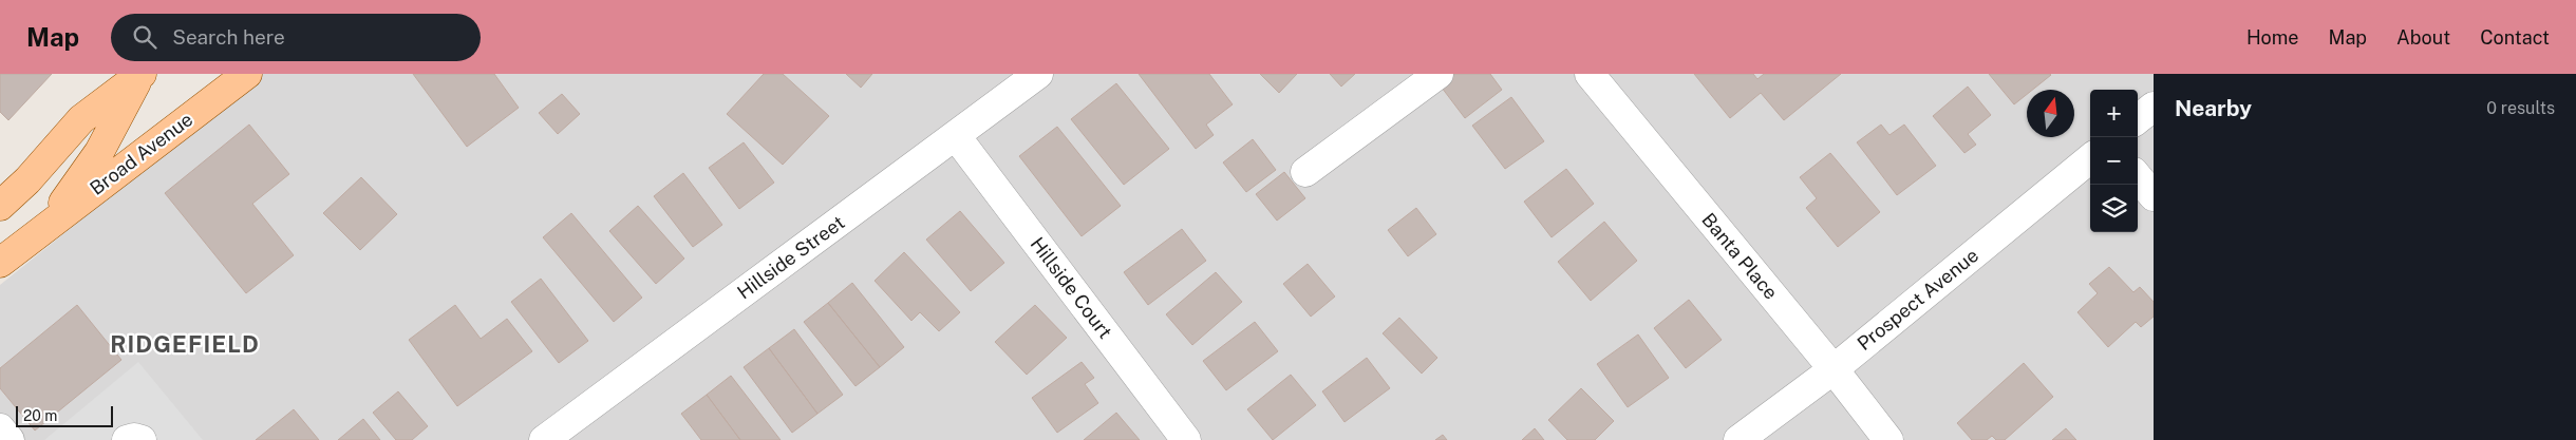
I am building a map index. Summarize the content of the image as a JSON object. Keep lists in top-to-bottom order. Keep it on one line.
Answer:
{"streets":{"main road":["Broad Avenue"],"street":["Banta Place","Hillside Street","Hillside Court","Prospect Avenue"]},"crossings":[["Banta Place","Prospect Avenue"],["Hillside Street","Hillside Court"]],"districts":["RIDGEFIELD"],"scale_bar":"20 m","north":"top","page":{"header":"Map","search":"Search here","nav":["Home","Map","About","Contact"],"heading":["Nearby","0 results"],"map_buttons":["+","−"],"scale":"20 m"}}
